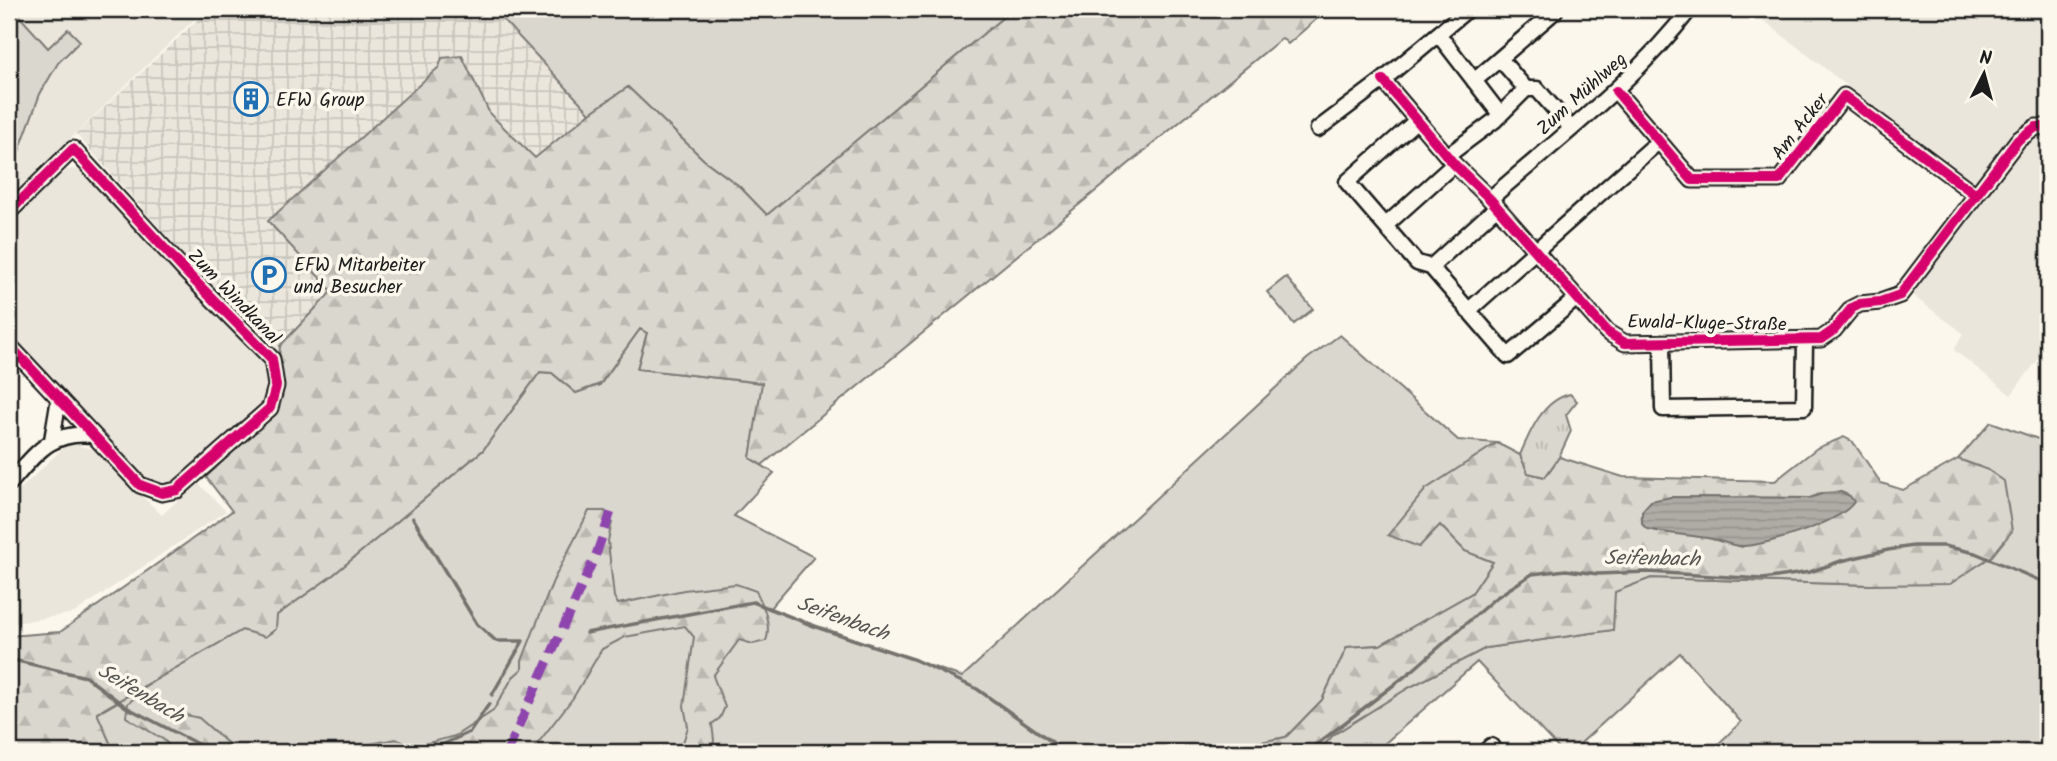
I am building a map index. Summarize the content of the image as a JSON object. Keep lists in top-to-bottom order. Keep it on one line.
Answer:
{"streets":{"street":["Zum Mühlweg","Am Acker","Zum Windkanal","Ewald-Kluge-Straße"]},"crossings":[["Zum Mühlweg","Am Acker"],["Zum Mühlweg","Ewald-Kluge-Straße"],["Am Acker","Ewald-Kluge-Straße"]],"water":["Seifenbach"],"places":{"building":["EFW Group"],"parking":["EFW Mitarbeiter und Besucher"]},"north":"top"}
